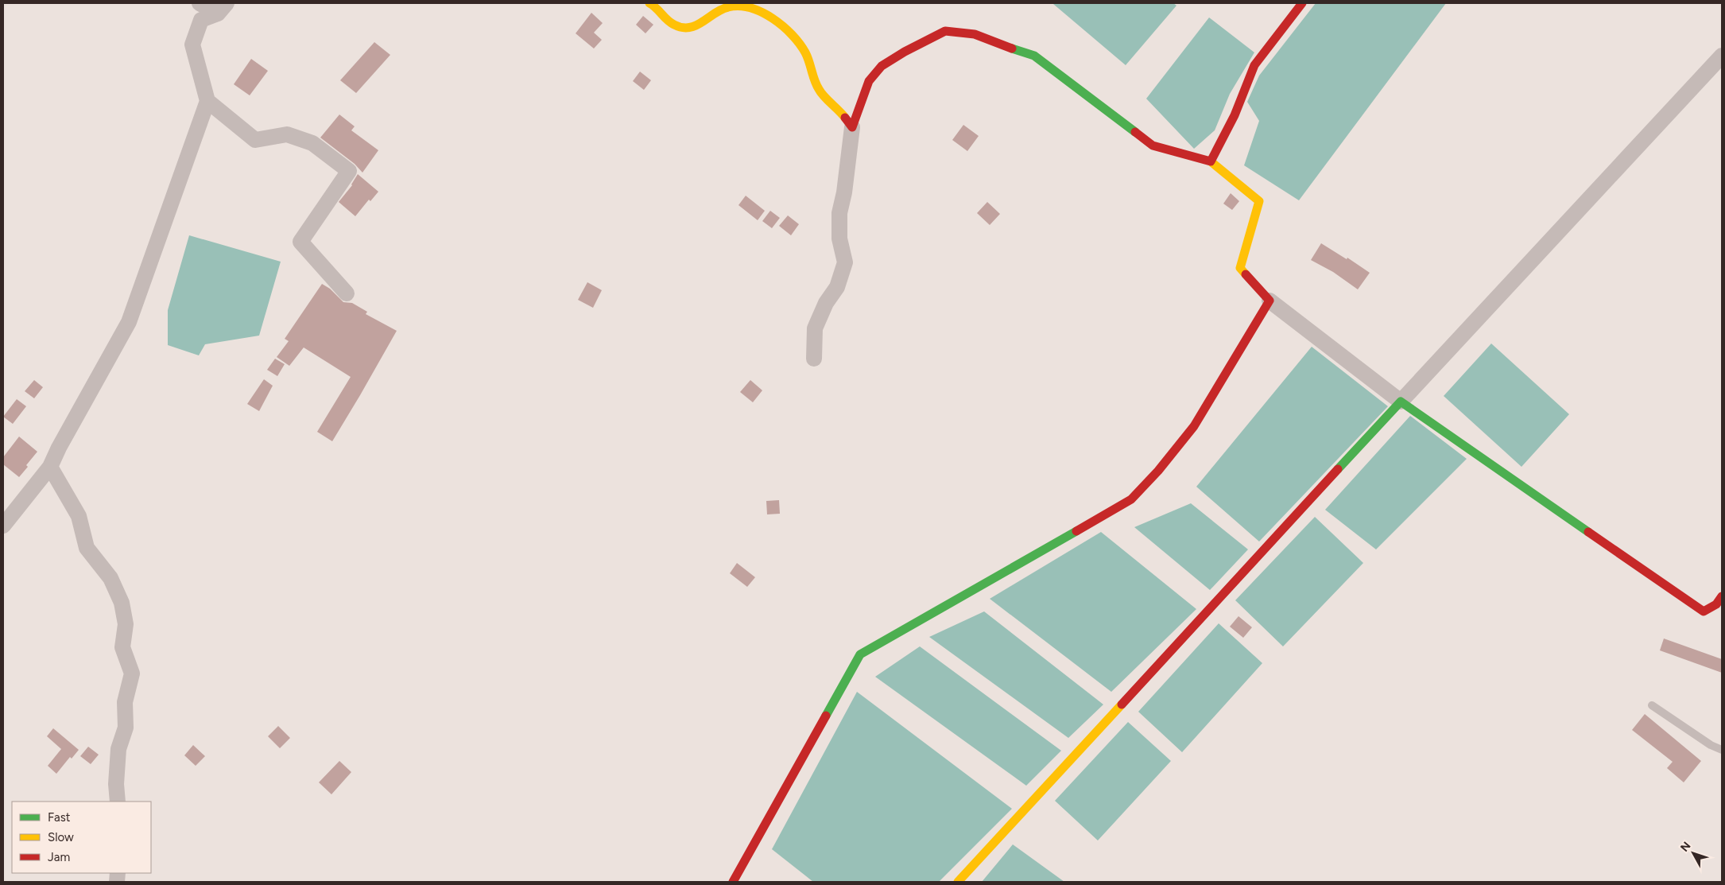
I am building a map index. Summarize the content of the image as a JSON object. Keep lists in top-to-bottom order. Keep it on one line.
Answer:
{"legend":["Fast","Slow","Jam"],"north":"top left"}
